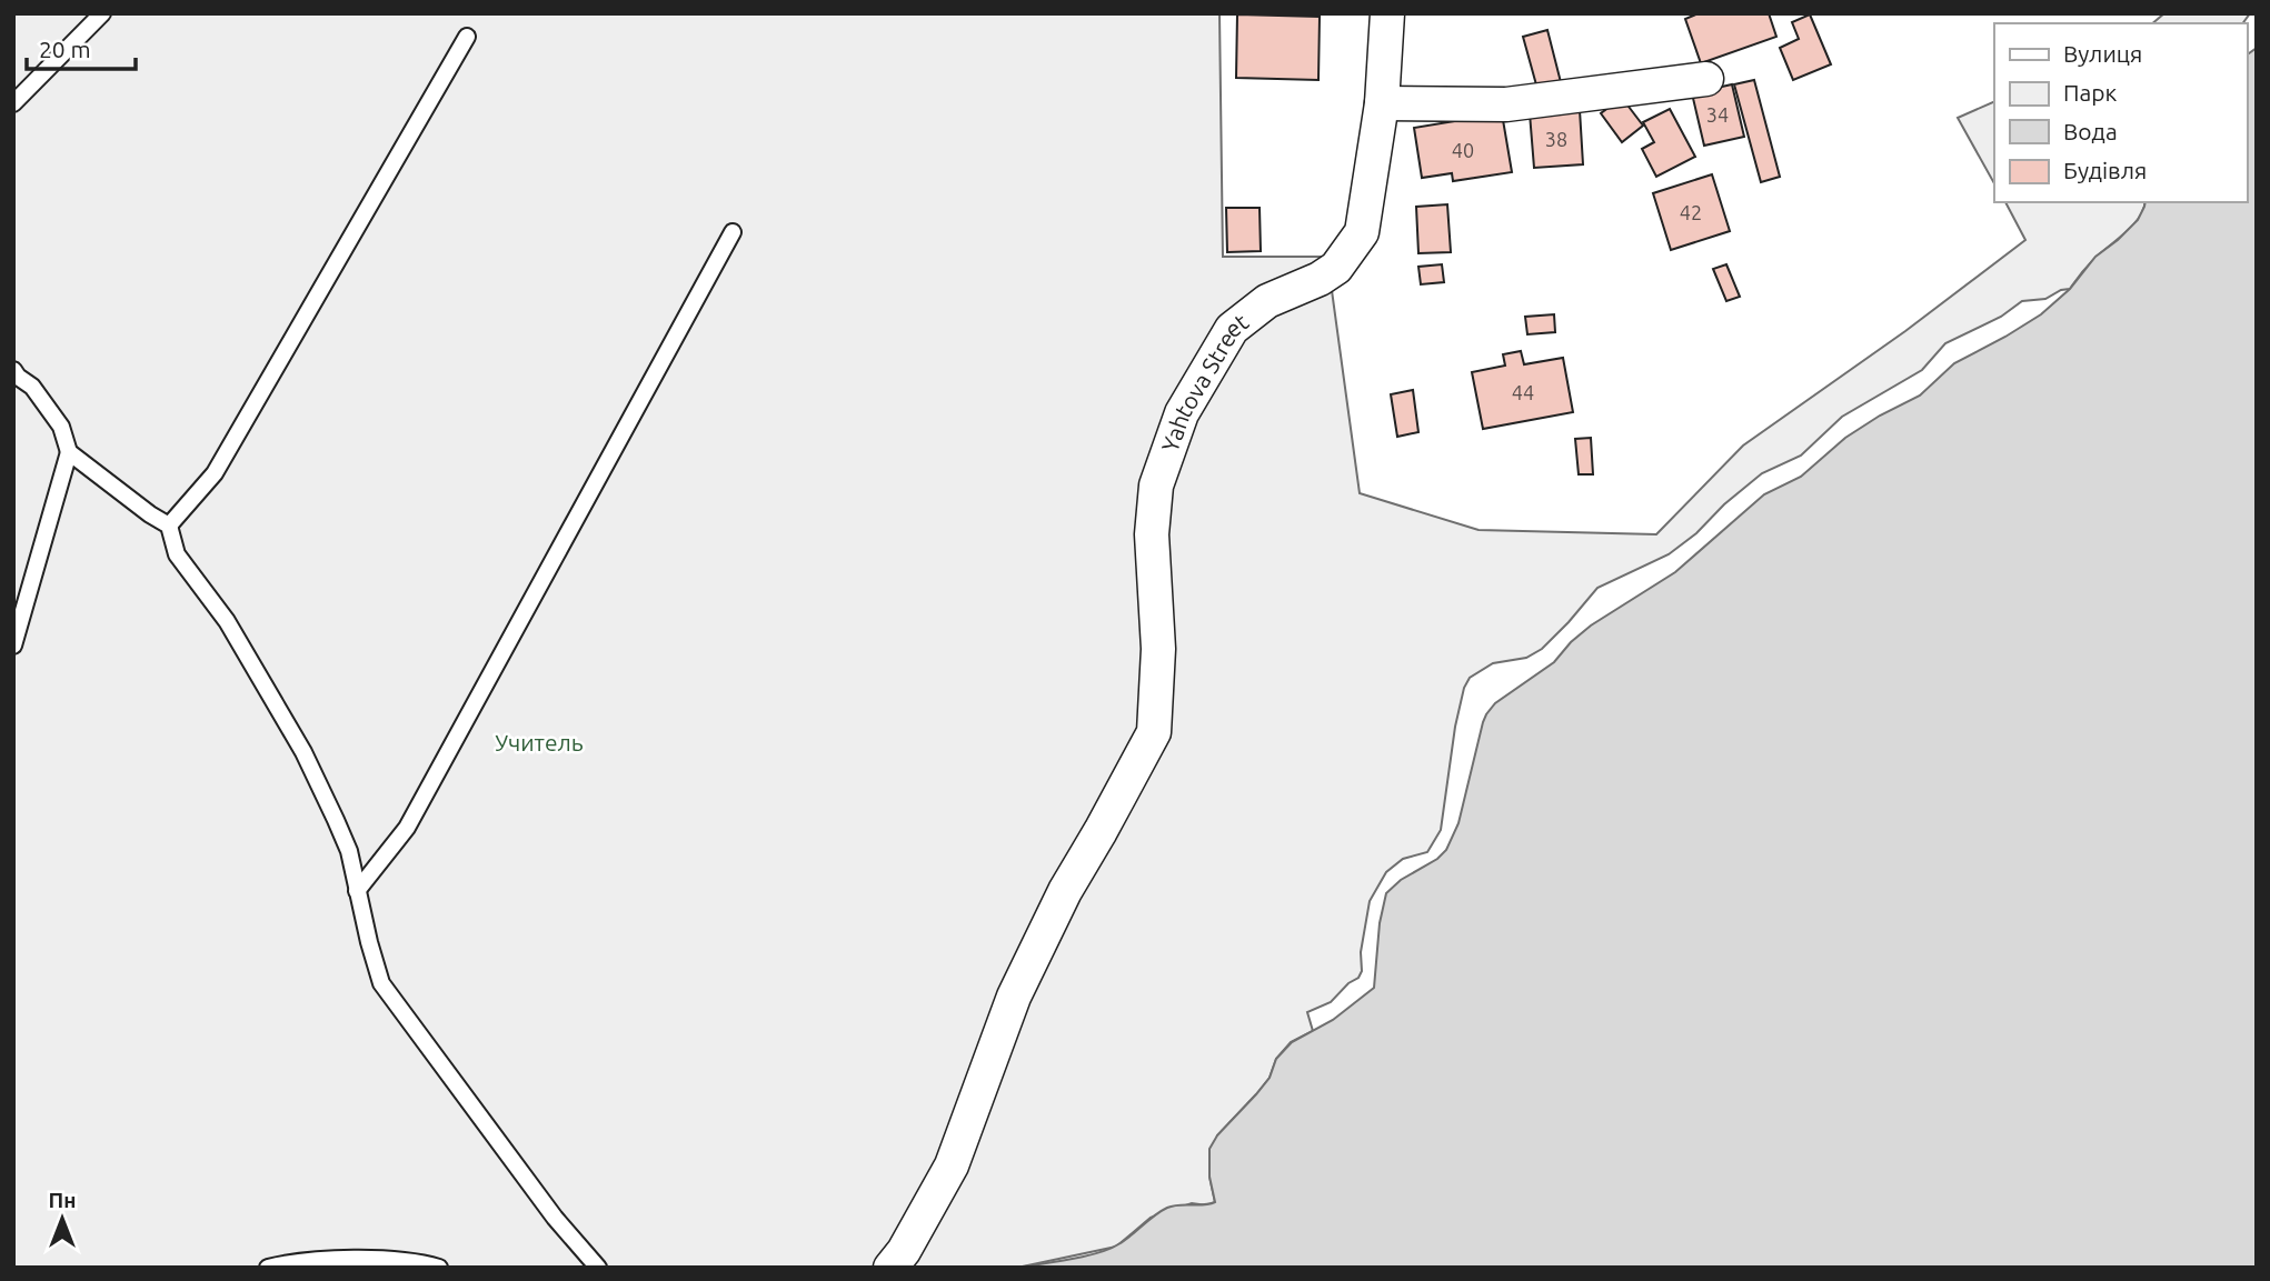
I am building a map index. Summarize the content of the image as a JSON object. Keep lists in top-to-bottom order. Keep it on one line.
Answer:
{"streets":{"street":["Yahtova Street"]},"parks":["Учитель"],"house_numbers":["34","38","40","42","44"],"legend":["Вулиця","Парк","Вода","Будівля"],"scale_bar":"20 m","north":"top"}
